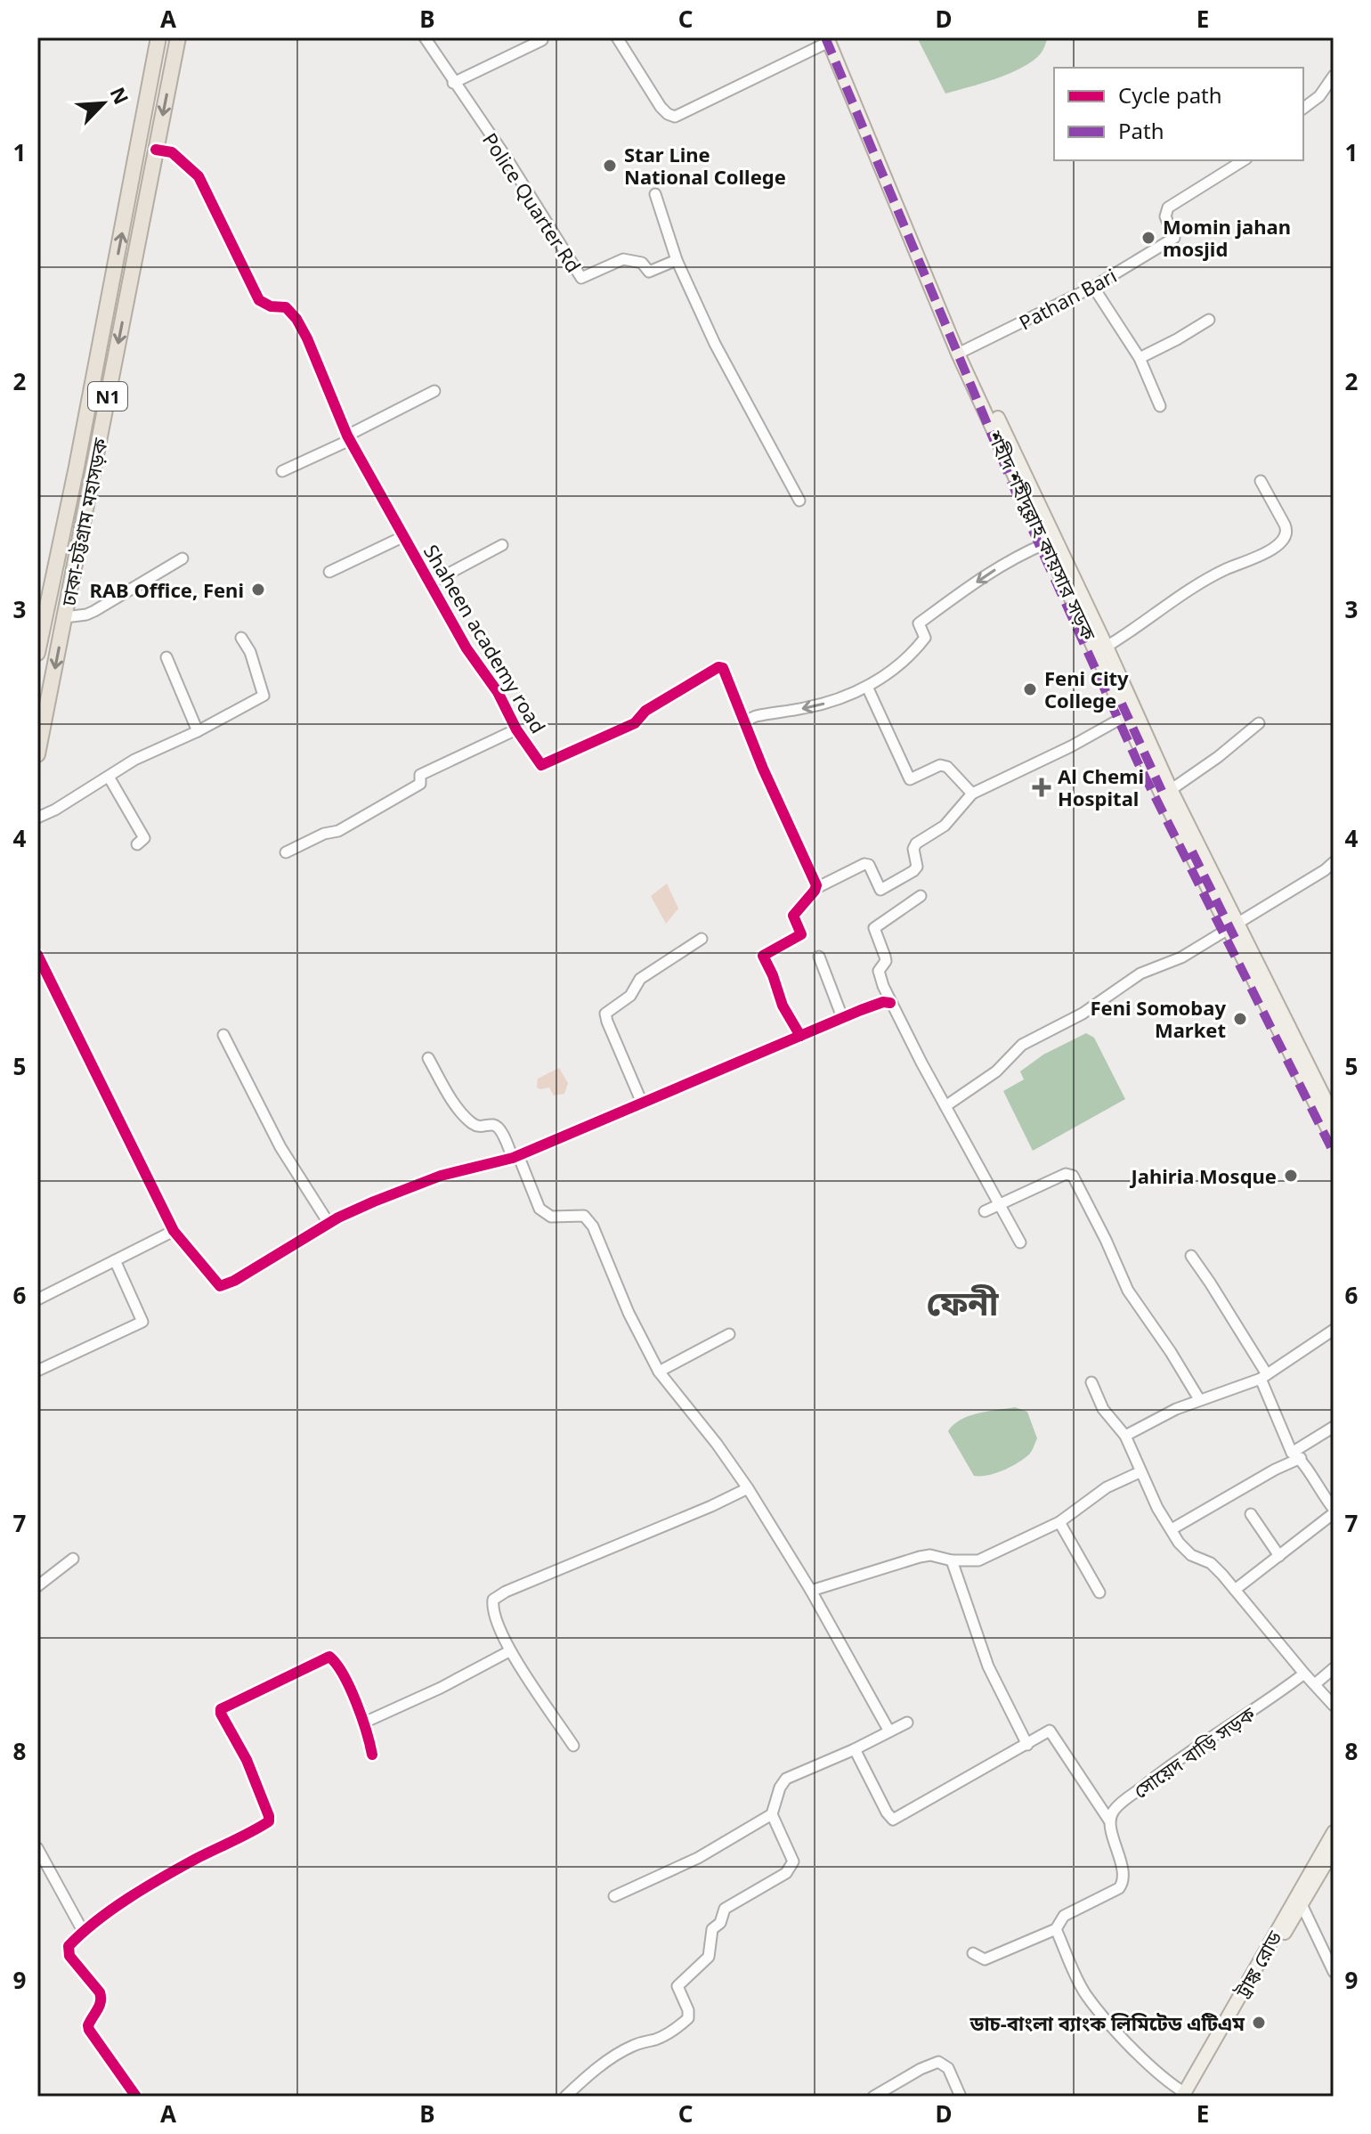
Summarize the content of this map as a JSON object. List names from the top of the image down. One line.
{"streets":{"highway":["N1","ঢাকা-চট্টগ্রাম মহাসড়ক"],"main road":["শহীদ শহীদুল্লাহ কায়সার সড়ক","ট্রাঙ্ক রোড"],"street":["Police Quarter Rd","Pathan Bari","Shaheen academy road","সোয়েদ বাড়ি সড়ক"]},"crossings":[["Pathan Bari","শহীদ শহীদুল্লাহ কায়সার সড়ক"],["ঢাকা-চট্টগ্রাম মহাসড়ক","Shaheen academy road"]],"districts":["ফেনী"],"places":{"other":["Star Line National College","Momin jahan mosjid","RAB Office, Feni","Feni City College","Feni Somobay Market","Jahiria Mosque","ডাচ-বাংলা ব্যাংক লিমিটেড এটিএম"],"health":["Al Chemi Hospital"]},"legend":["Cycle path","Path"],"north":"top right","grid":{"columns":["A","B","C","D","E"],"rows":["1","2","3","4","5","6","7","8","9"]}}
